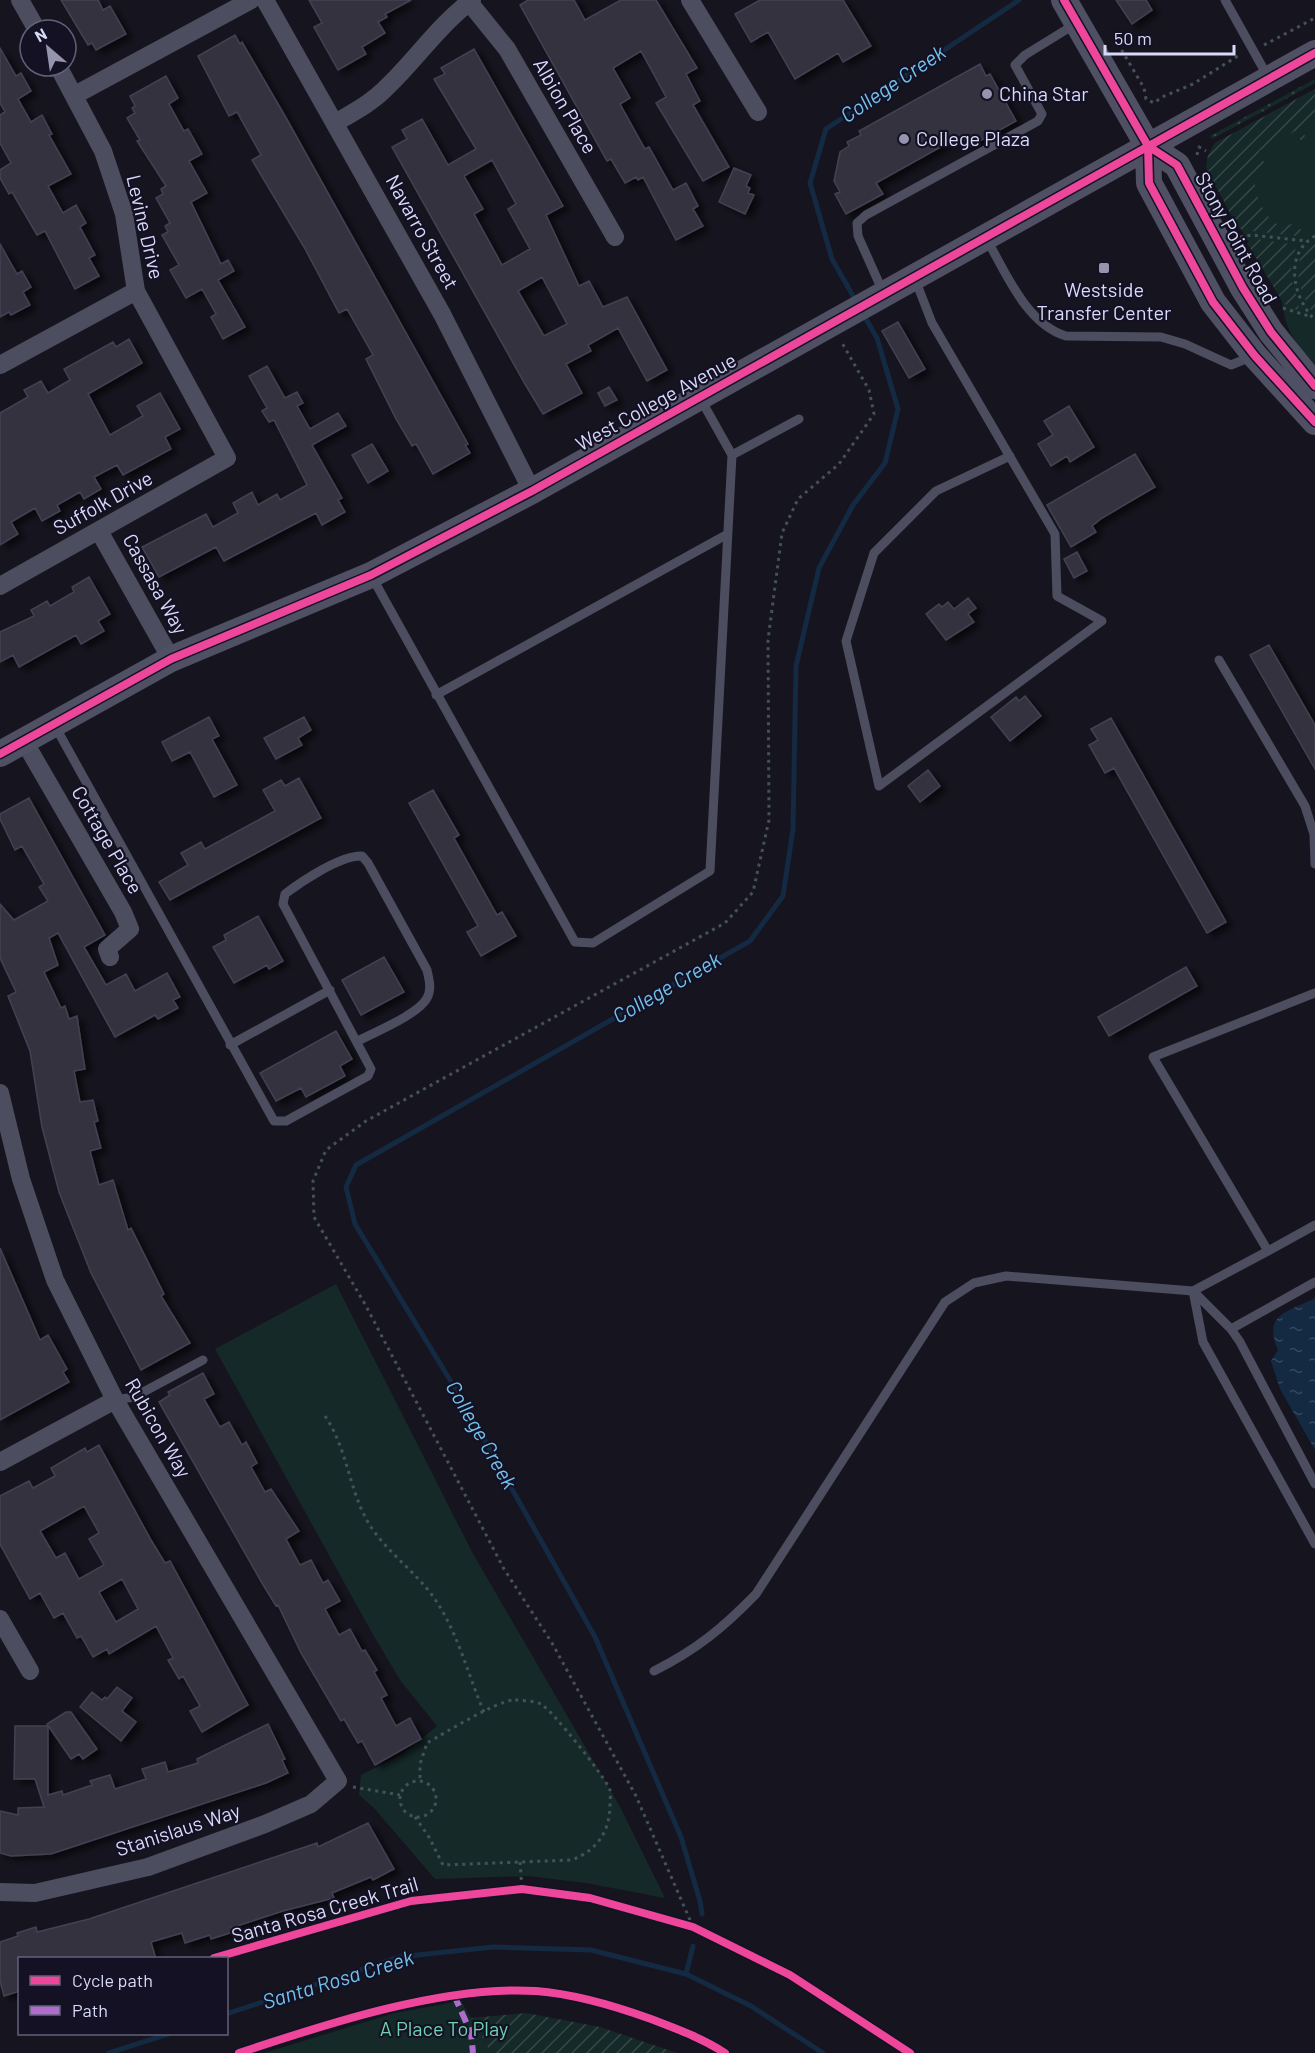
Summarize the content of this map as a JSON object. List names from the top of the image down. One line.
{"streets":{"main road":["Stony Point Road","West College Avenue"],"street":["Albion Place","Levine Drive","Navarro Street","Suffolk Drive","Cassasa Way","Cottage Place","Rubicon Way","Stanislaus Way"],"cycle path":["Santa Rosa Creek Trail"]},"crossings":[["Levine Drive","Suffolk Drive"],["Navarro Street","West College Avenue"],["Stony Point Road","West College Avenue"],["West College Avenue","Cassasa Way"],["West College Avenue","Cottage Place"],["Suffolk Drive","Cassasa Way"],["Rubicon Way","Stanislaus Way"]],"water":["College Creek","Santa Rosa Creek"],"parks":["A Place To Play"],"places":{"other":["China Star","College Plaza"],"transit":["Westside Transfer Center"]},"legend":["Cycle path","Path"],"scale_bar":"50 m","north":"top left"}
